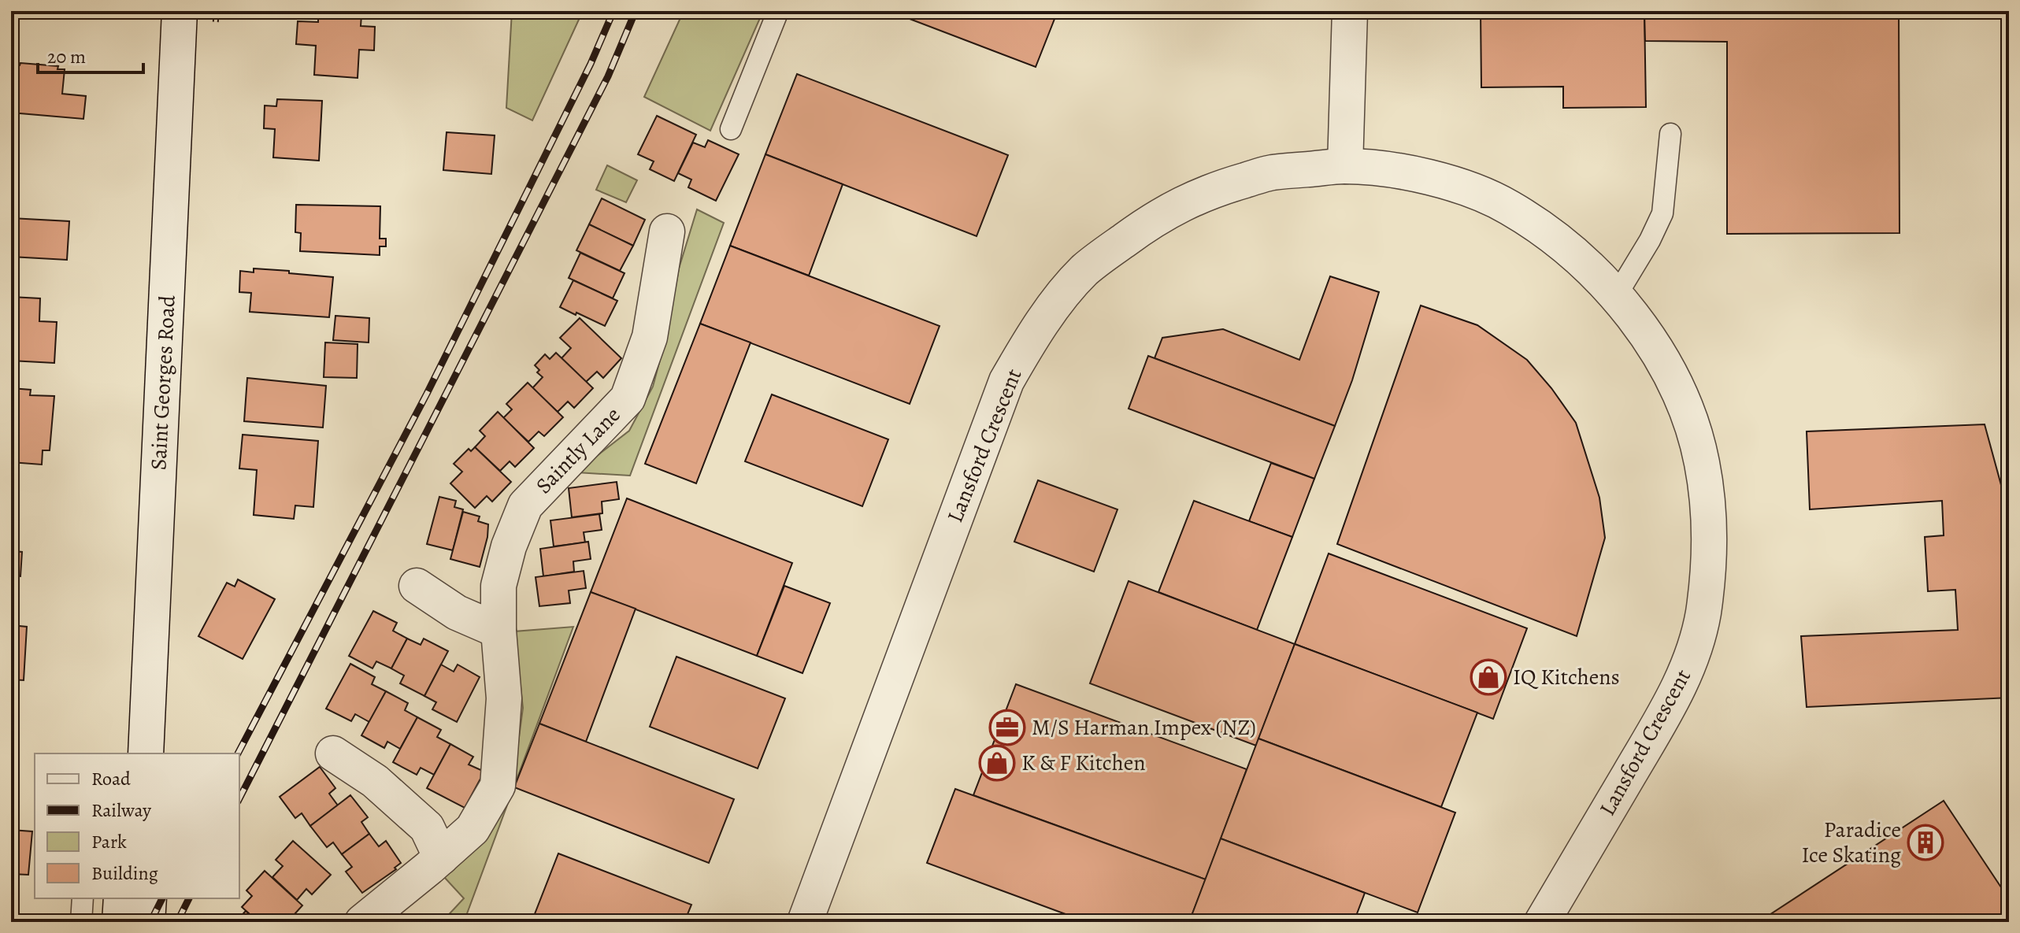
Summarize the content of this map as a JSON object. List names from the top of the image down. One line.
{"streets":{"street":["Saint Georges Road","Lansford Crescent","Saintly Lane"]},"places":{"shop":["IQ Kitchens","K & F Kitchen"],"office":["M/S Harman Impex (NZ)"],"building":["Paradice Ice Skating"]},"legend":["Road","Railway","Park","Building"],"scale_bar":"20 m"}
